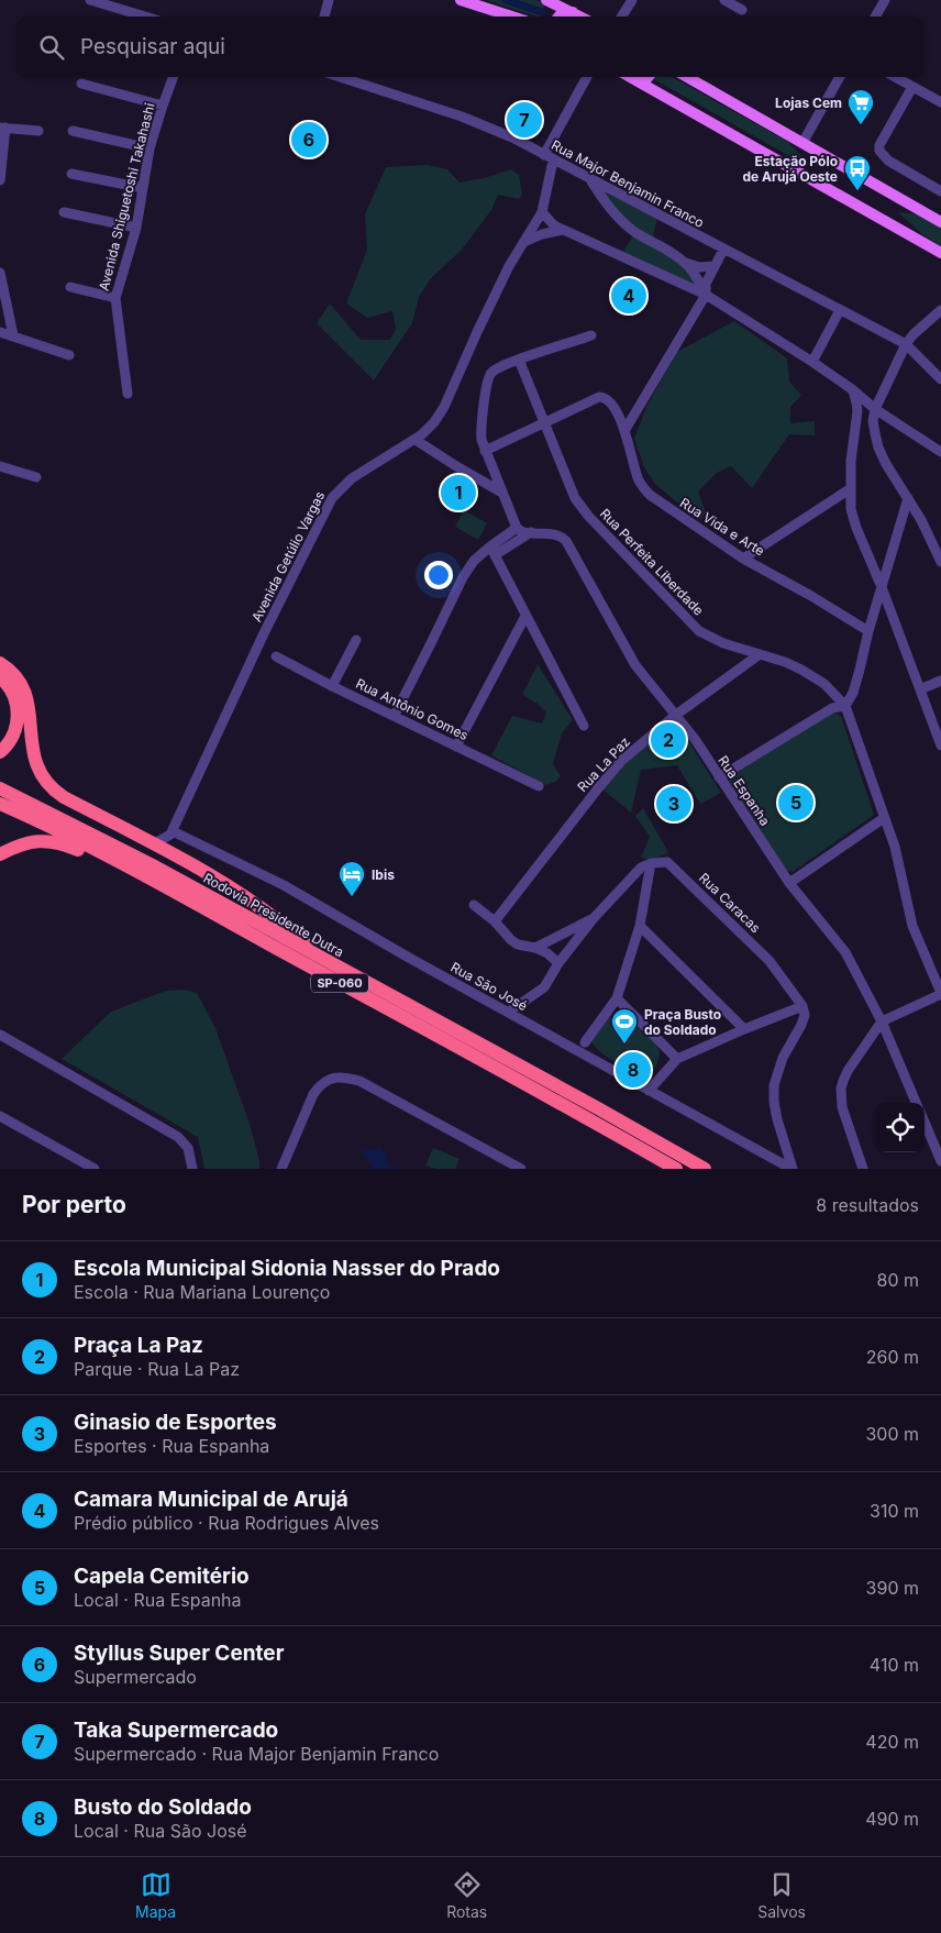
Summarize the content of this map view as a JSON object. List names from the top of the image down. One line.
{"streets":{"highway":["Rodovia Presidente Dutra","SP-060"],"street":["Rua Major Benjamin Franco","Avenida Shiguetoshi Takahashi","Rua Vida e Arte","Avenida Getúlio Vargas","Rua Perfeita Liberdade","Rua Antônio Gomes","Rua La Paz","Rua Espanha","Rua Caracas","Rua São José"]},"crossings":[["Rua Major Benjamin Franco","Avenida Getúlio Vargas"],["Rua Vida e Arte","Rua Perfeita Liberdade"],["Avenida Getúlio Vargas","Rua São José"],["Rua Perfeita Liberdade","Rua La Paz"],["Rua La Paz","Rua Espanha"]],"places":{"supermarket":["Lojas Cem"],"bus stop":["Estação Pólo de Arujá Oeste"],"hotel":["Ibis"],"sports":["Praça Busto do Soldado"]},"page":{"search":"Pesquisar aqui","pins":["7","6","4","1","2","5","3","8"],"heading":["Por perto","8 resultados"],"list":[{"mark":"1","name":"Escola Municipal Sidonia Nasser do Prado","note":"Escola · Rua Mariana Lourenço","value":"80 m"},{"mark":"2","name":"Praça La Paz","note":"Parque · Rua La Paz","value":"260 m"},{"mark":"3","name":"Ginasio de Esportes","note":"Esportes · Rua Espanha","value":"300 m"},{"mark":"4","name":"Camara Municipal de Arujá","note":"Prédio público · Rua Rodrigues Alves","value":"310 m"},{"mark":"5","name":"Capela Cemitério","note":"Local · Rua Espanha","value":"390 m"},{"mark":"6","name":"Styllus Super Center","note":"Supermercado","value":"410 m"},{"mark":"7","name":"Taka Supermercado","note":"Supermercado · Rua Major Benjamin Franco","value":"420 m"},{"mark":"8","name":"Busto do Soldado","note":"Local · Rua São José","value":"490 m"}],"nav":["Mapa","Rotas","Salvos"]}}
